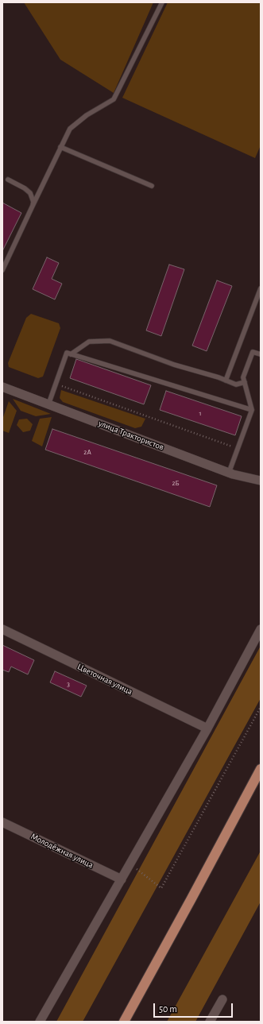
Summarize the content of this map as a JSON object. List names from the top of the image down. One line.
{"streets":{"street":["улица Трактористов","Цветочная улица","Молодёжная улица"]},"house_numbers":["1","2А","2Б","3"],"scale_bar":"50 m"}
